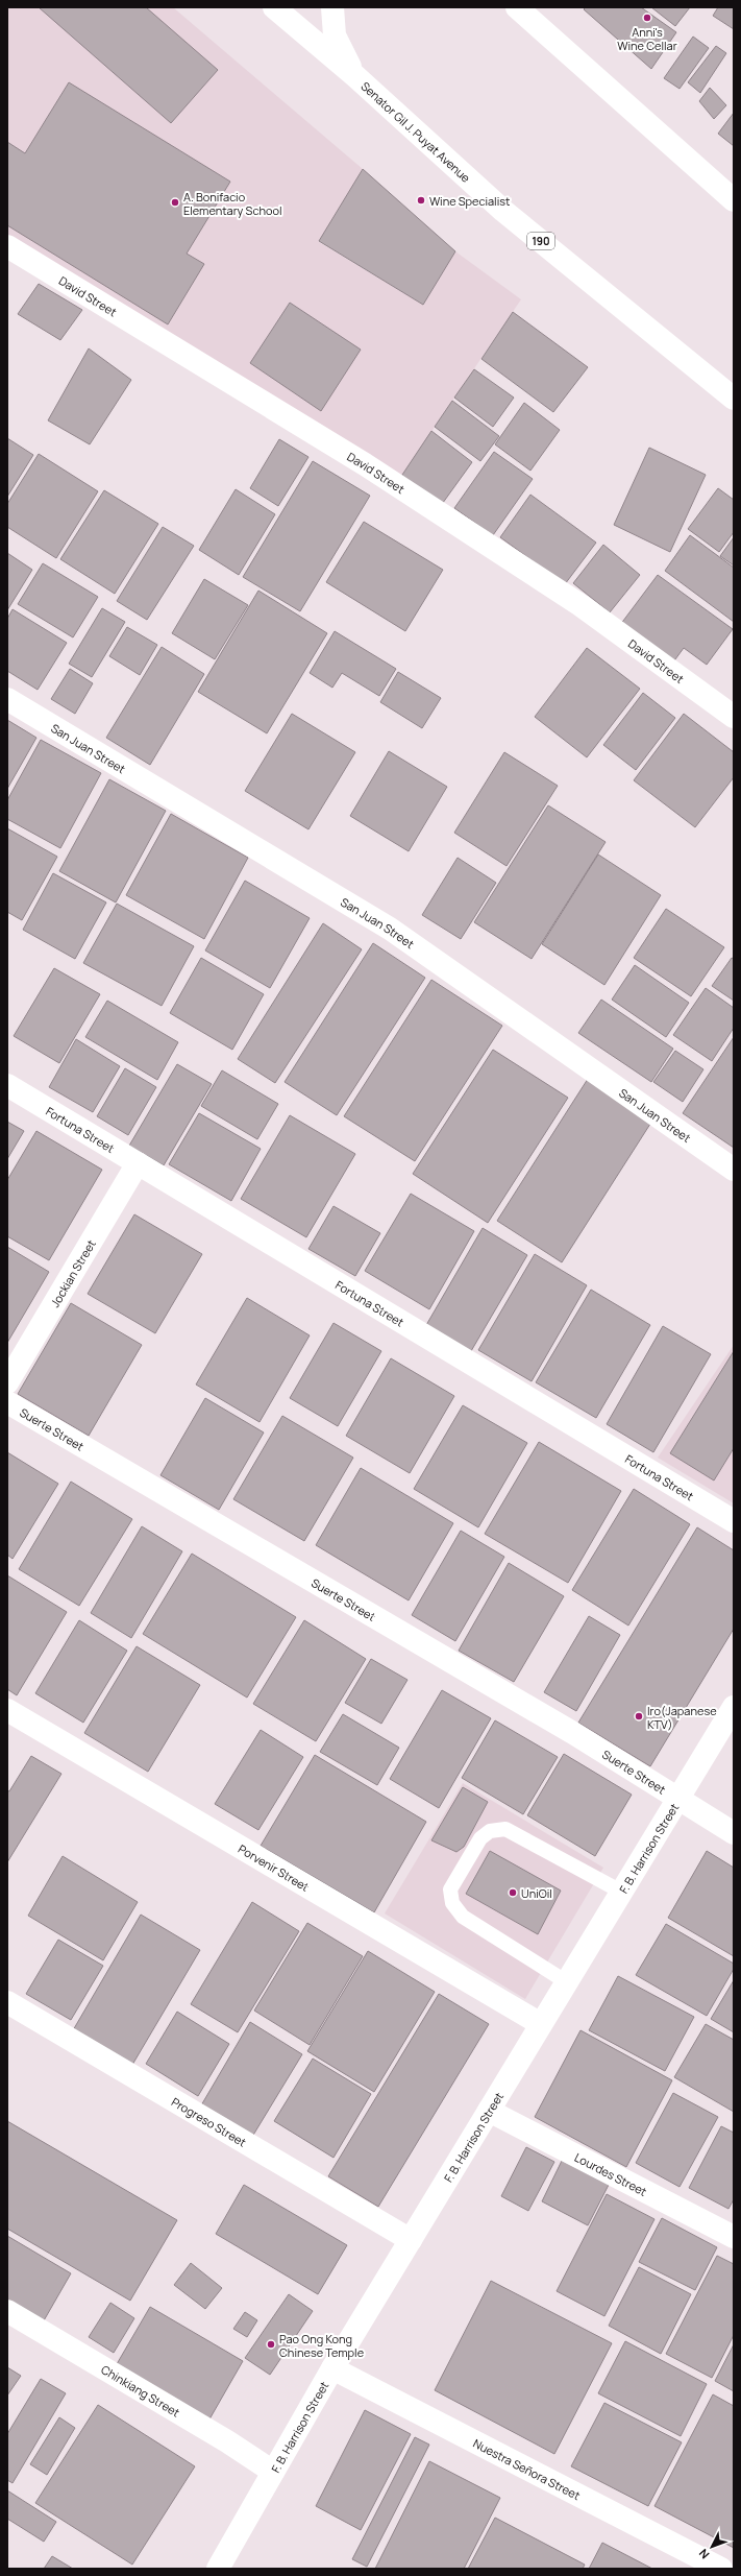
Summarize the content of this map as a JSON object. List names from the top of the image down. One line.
{"streets":{"street":["Senator Gil J. Puyat Avenue","190","David Street","San Juan Street","Fortuna Street","Jockian Street","Suerte Street","F. B. Harrison Street","Porvenir Street","Progreso Street","Lourdes Street","Chinkiang Street","Nuestra Señora Street"]},"crossings":[["Fortuna Street","Jockian Street"],["Suerte Street","F. B. Harrison Street"],["F. B. Harrison Street","Porvenir Street"],["F. B. Harrison Street","Progreso Street"],["F. B. Harrison Street","Lourdes Street"],["F. B. Harrison Street","Chinkiang Street"],["F. B. Harrison Street","Nuestra Señora Street"]],"places":["Anni's Wine Cellar","Wine Specialist","A. Bonifacio Elementary School","Iro(Japanese KTV)","UniOil","Pao Ong Kong Chinese Temple"],"north":"bottom left"}
